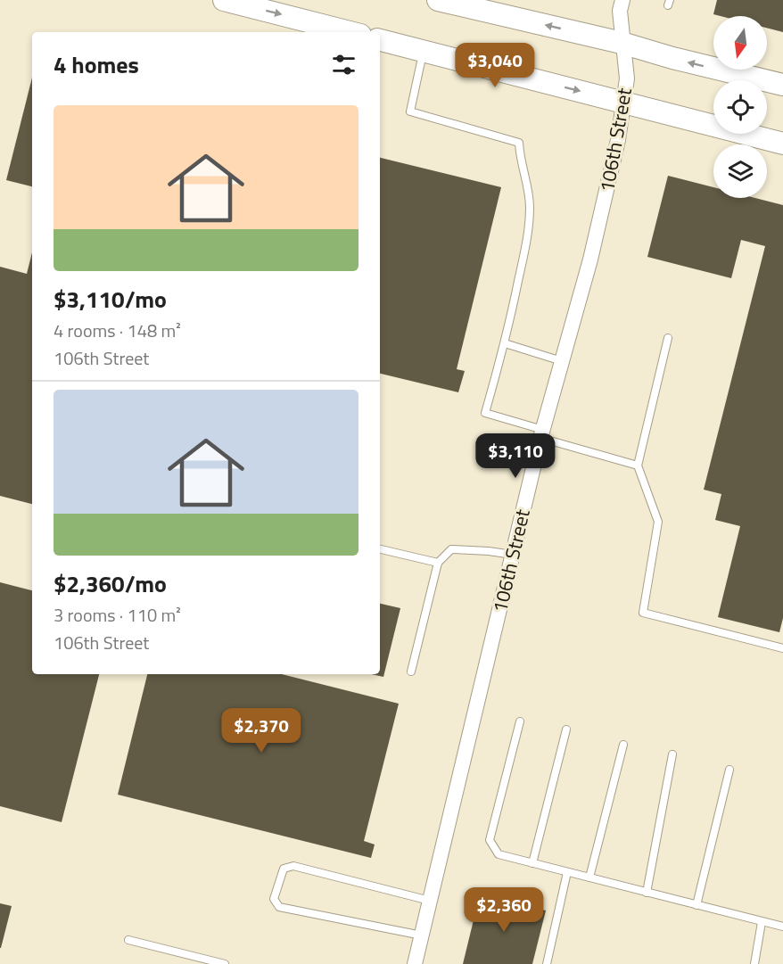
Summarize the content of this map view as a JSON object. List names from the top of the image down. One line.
{"streets":{"street":["106th Street"]},"north":"bottom","page":{"heading":"4 homes","price":["$3,040","$3,110","$2,370","$2,360"],"list":[{"name":"$3,110/mo","note":"4 rooms · 148 m² · 106th Street"},{"name":"$2,360/mo","note":"3 rooms · 110 m² · 106th Street"}]}}
